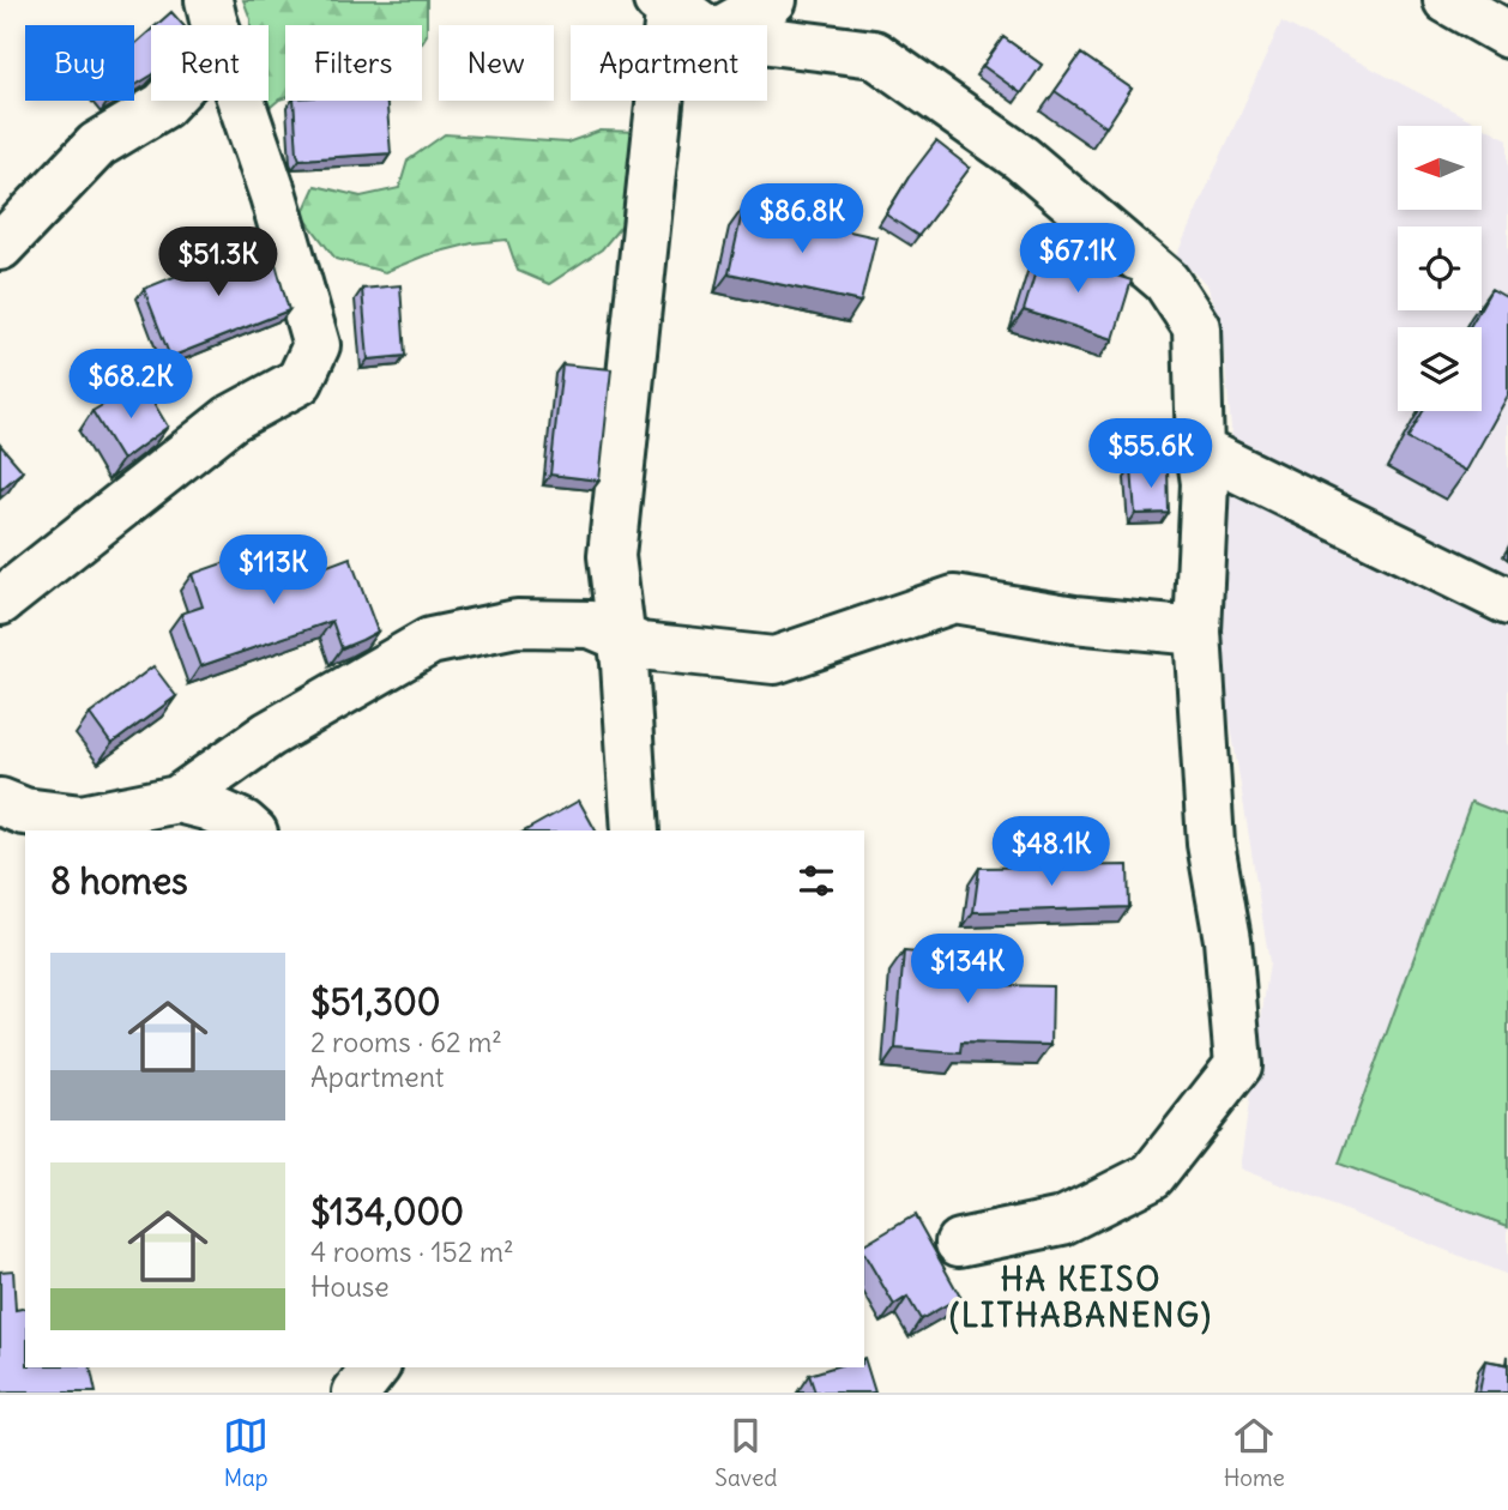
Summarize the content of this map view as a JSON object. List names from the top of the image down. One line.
{"districts":["HA KEISO (LITHABANENG)"],"north":"left","page":{"chip":["Buy","Rent","Filters","New","Apartment"],"price":["$86.8K","$67.1K","$51.3K","$68.2K","$55.6K","$113K","$48.1K","$134K"],"heading":"8 homes","list":[{"name":"$51,300","note":"2 rooms · 62 m² · Apartment"},{"name":"$134,000","note":"4 rooms · 152 m² · House"}],"tabs":["Map","Saved","Home"]}}
